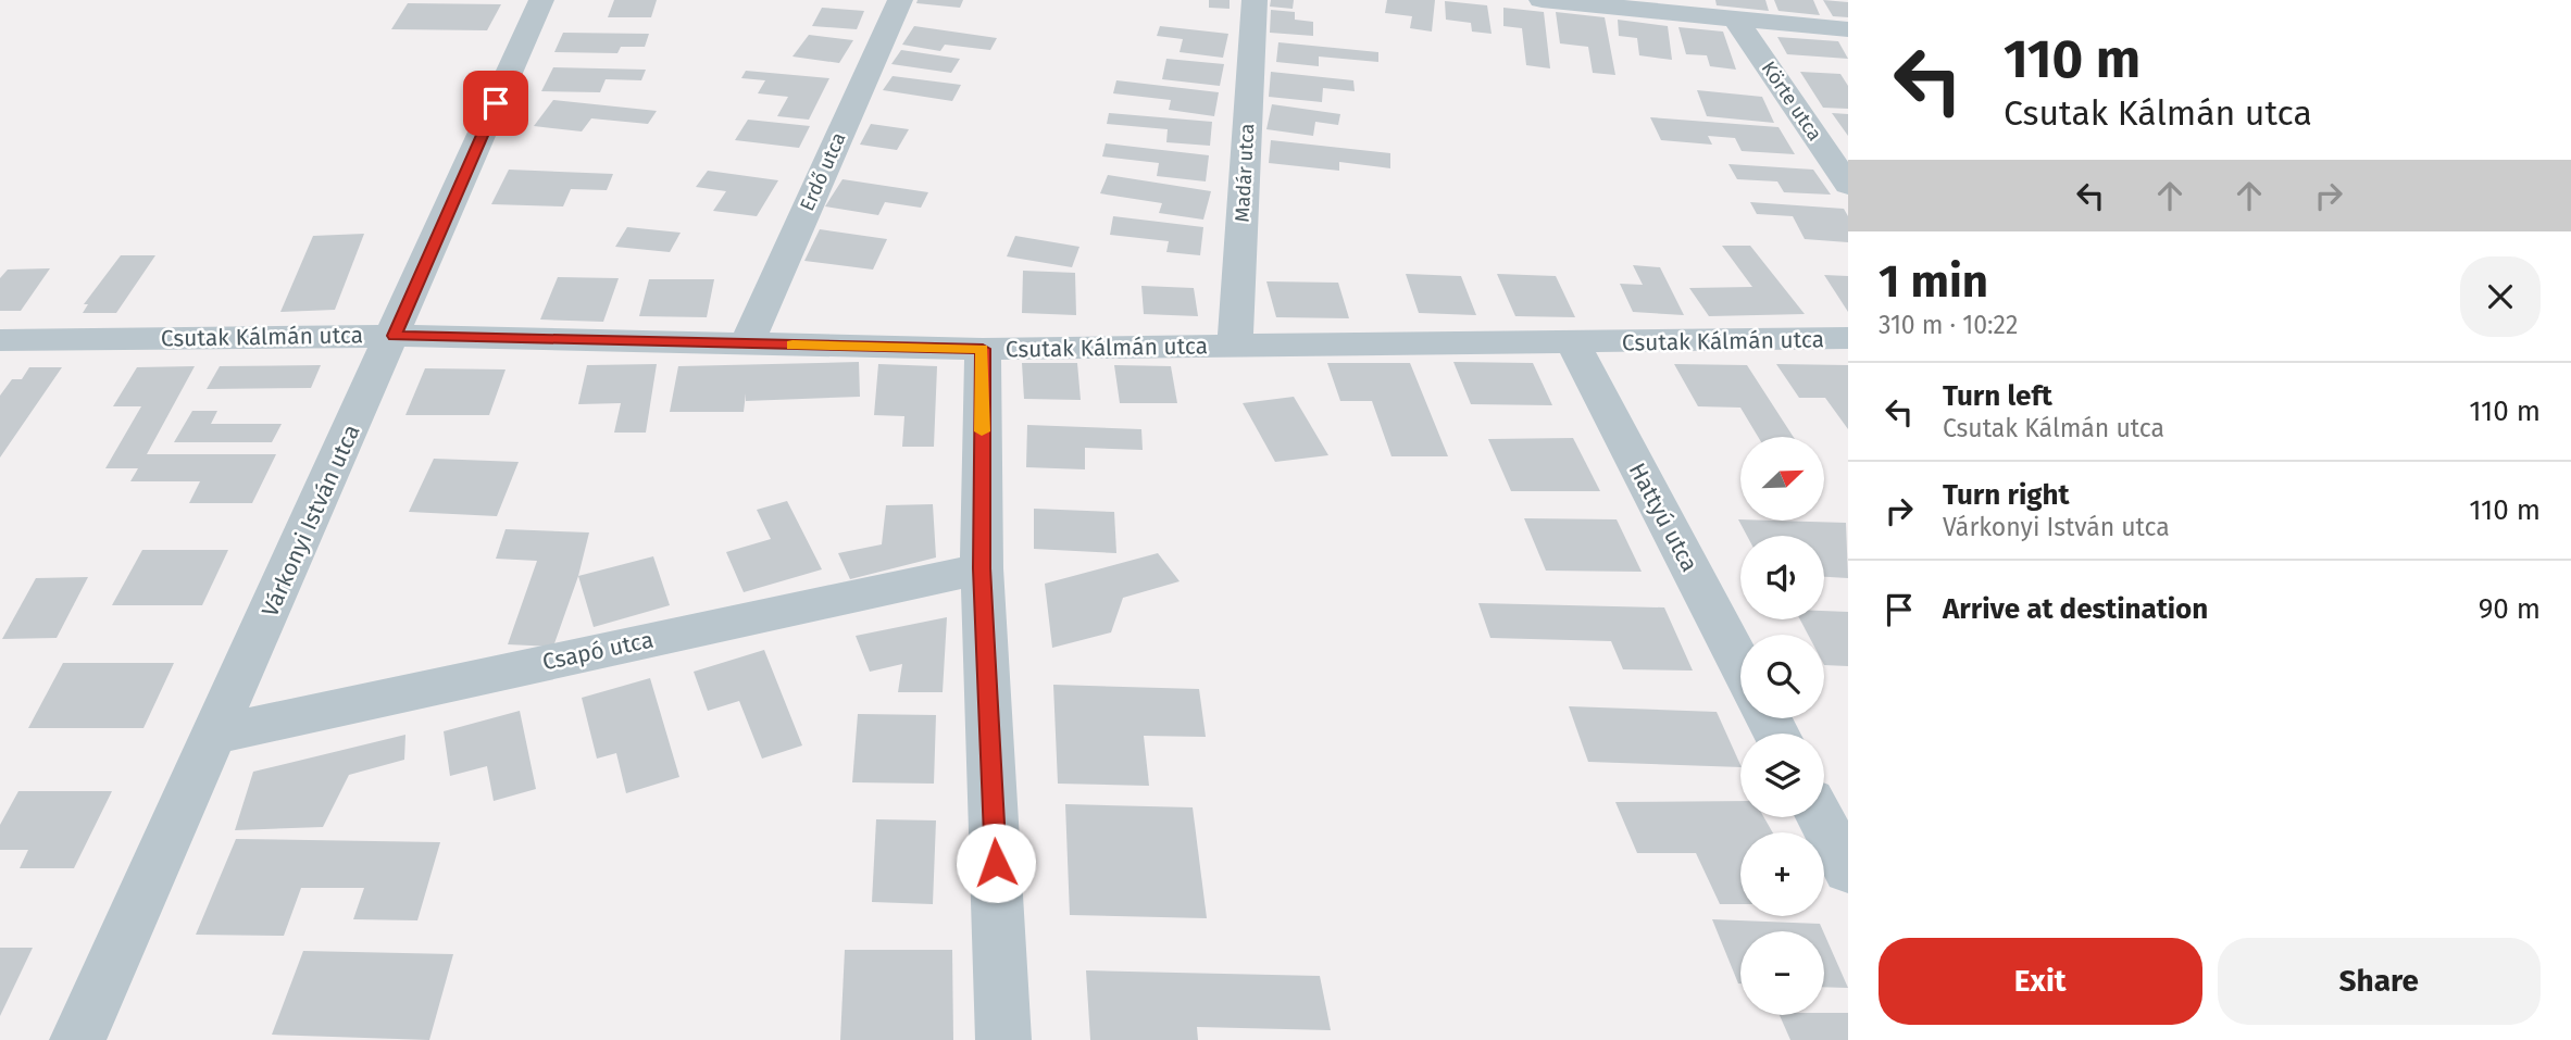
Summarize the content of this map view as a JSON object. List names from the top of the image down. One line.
{"streets":{"street":["Körte utca","Erdő utca","Madár utca","Csutak Kálmán utca","Hattyú utca","Várkonyi István utca","Csapó utca"]},"crossings":[["Erdő utca","Csutak Kálmán utca"],["Madár utca","Csutak Kálmán utca"],["Csutak Kálmán utca","Hattyú utca"],["Csutak Kálmán utca","Várkonyi István utca"],["Várkonyi István utca","Csapó utca"]],"north":"top right","page":{"turn":["110 m","Csutak Kálmán utca"],"heading":["1 min","310 m · 10:22"],"list":[{"name":"Turn left","note":"Csutak Kálmán utca","value":"110 m"},{"name":"Turn right","note":"Várkonyi István utca","value":"110 m"},{"name":"Arrive at destination","value":"90 m"}],"map_buttons":["+","−"],"buttons":["Exit","Share"]}}
